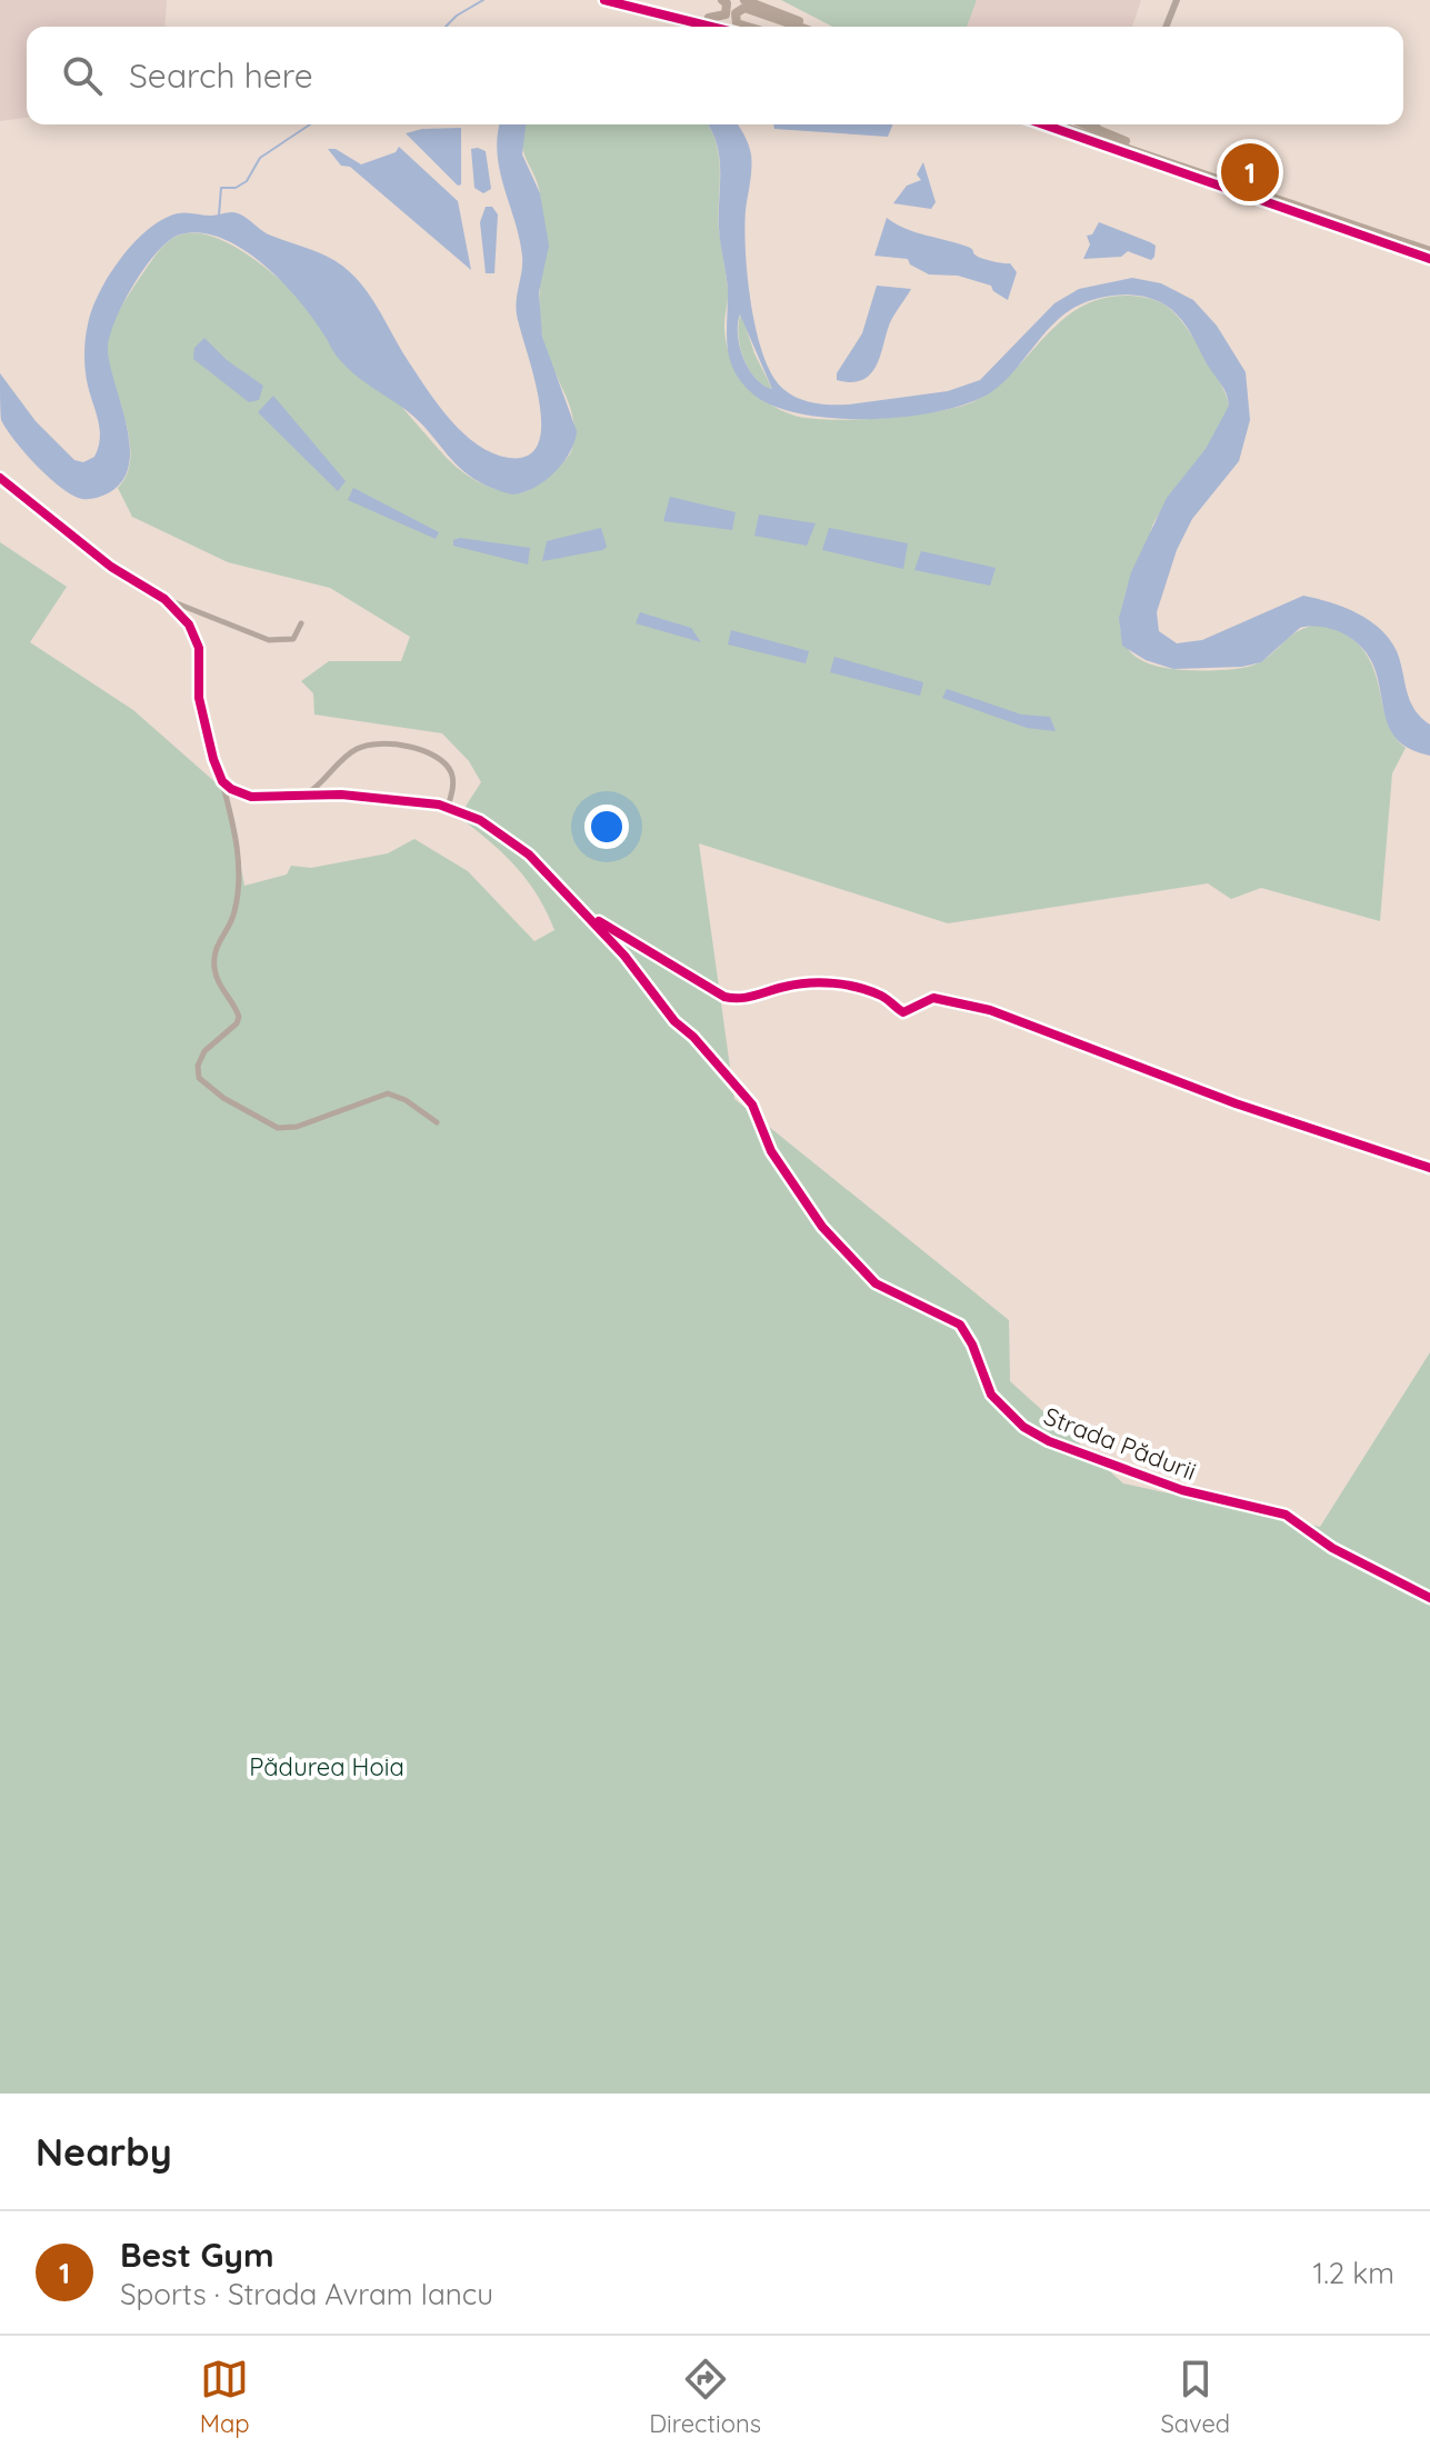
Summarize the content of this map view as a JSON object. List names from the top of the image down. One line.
{"streets":{"street":["Strada Pădurii"]},"parks":["Pădurea Hoia"],"page":{"search":"Search here","pins":"1","heading":"Nearby","list":[{"mark":"1","name":"Best Gym","note":"Sports · Strada Avram Iancu","value":"1.2 km"}],"nav":["Map","Directions","Saved"]}}
